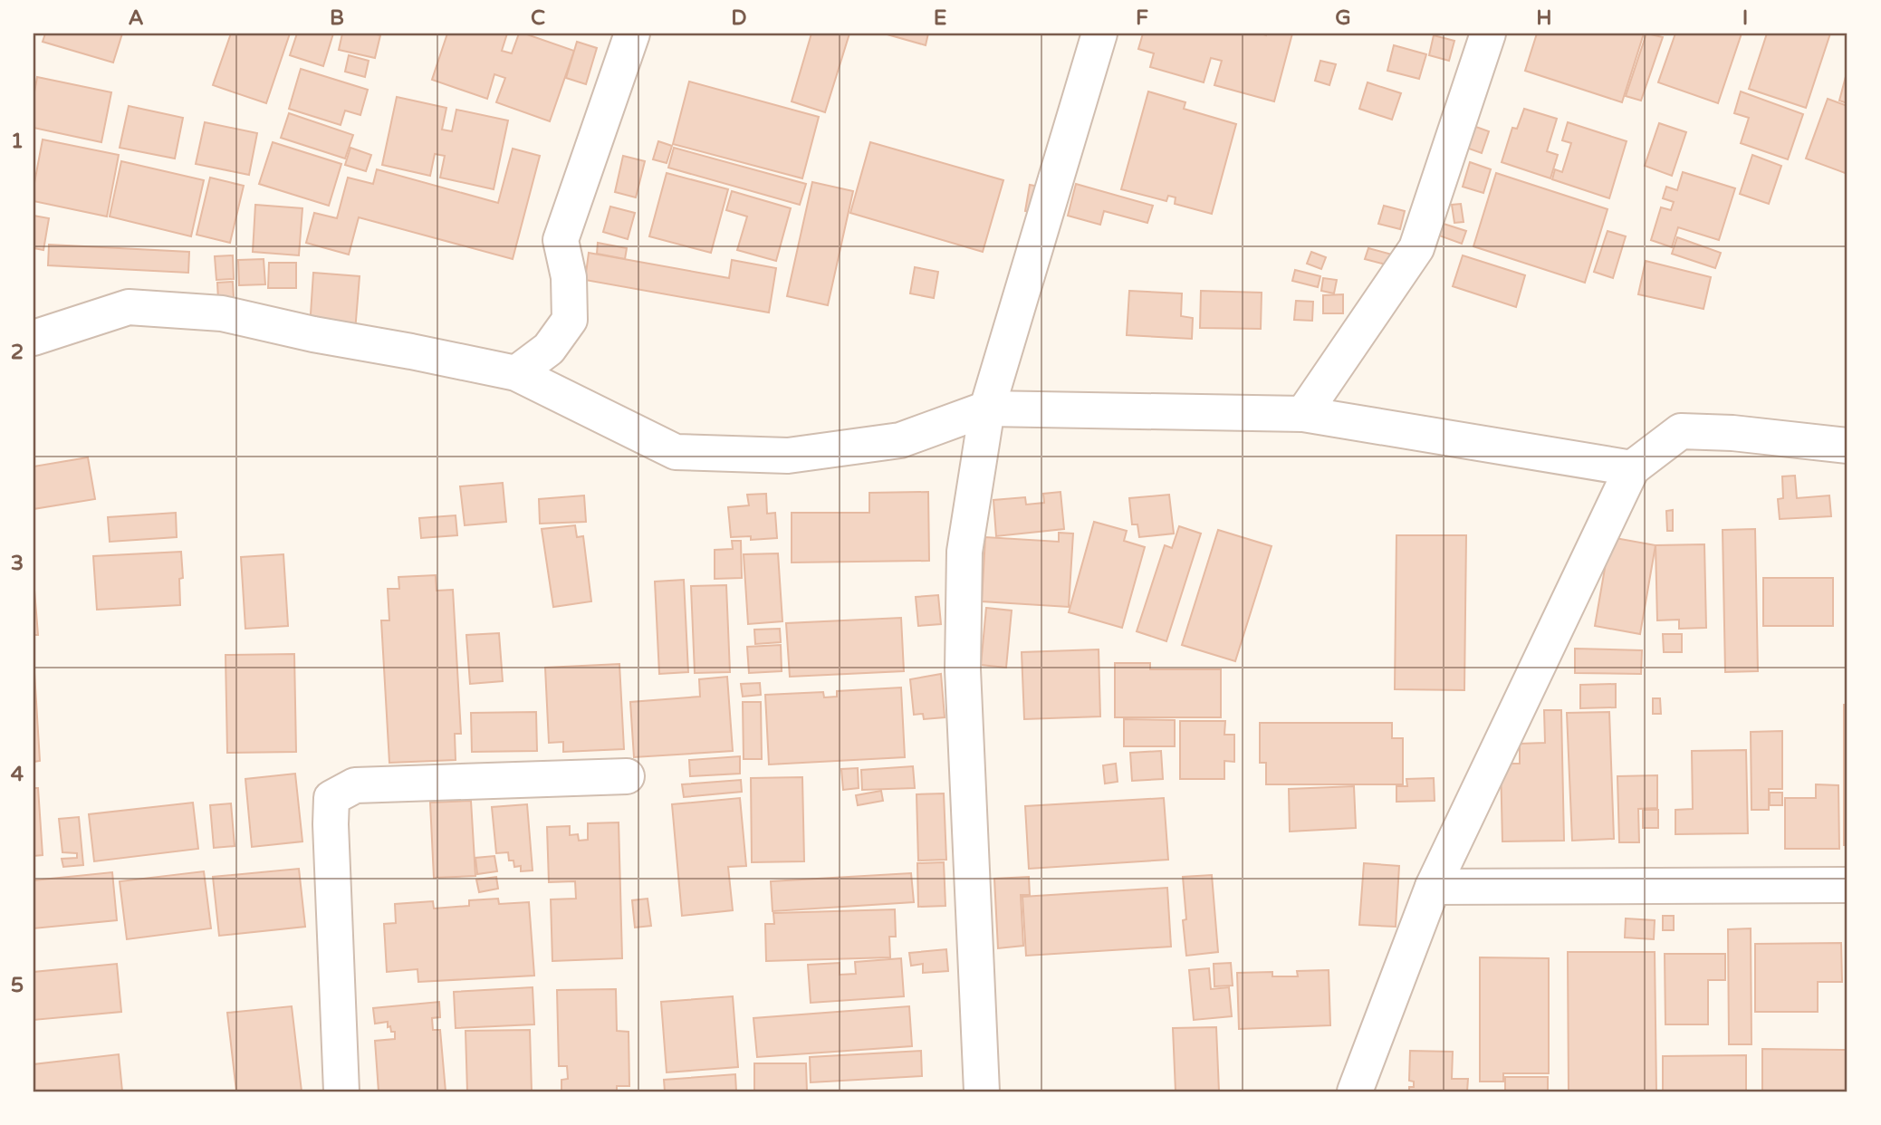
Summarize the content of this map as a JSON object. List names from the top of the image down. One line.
{"grid":{"columns":["A","B","C","D","E","F","G","H","I"],"rows":["1","2","3","4","5"]}}
